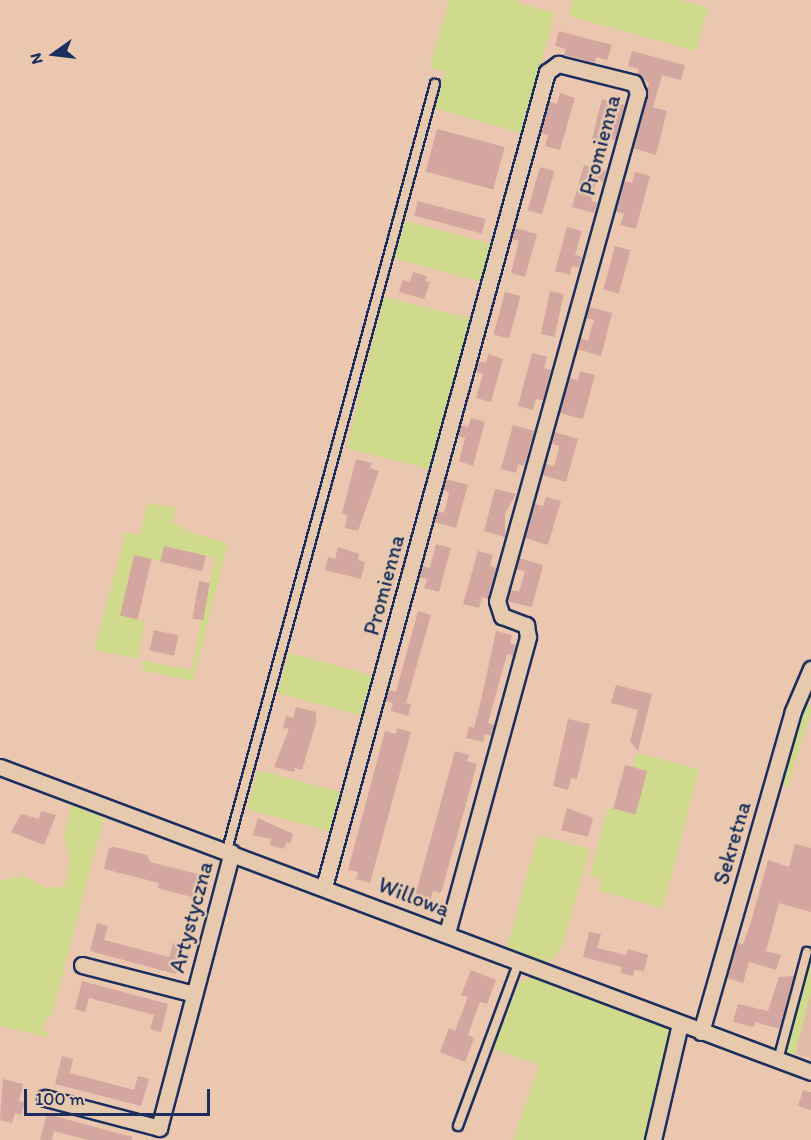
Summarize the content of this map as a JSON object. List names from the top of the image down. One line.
{"streets":{"street":["Promienna","Sekretna","Willowa","Artystyczna"]},"crossings":[["Promienna","Willowa"],["Sekretna","Willowa"],["Willowa","Artystyczna"]],"scale_bar":"100 m","north":"left"}
